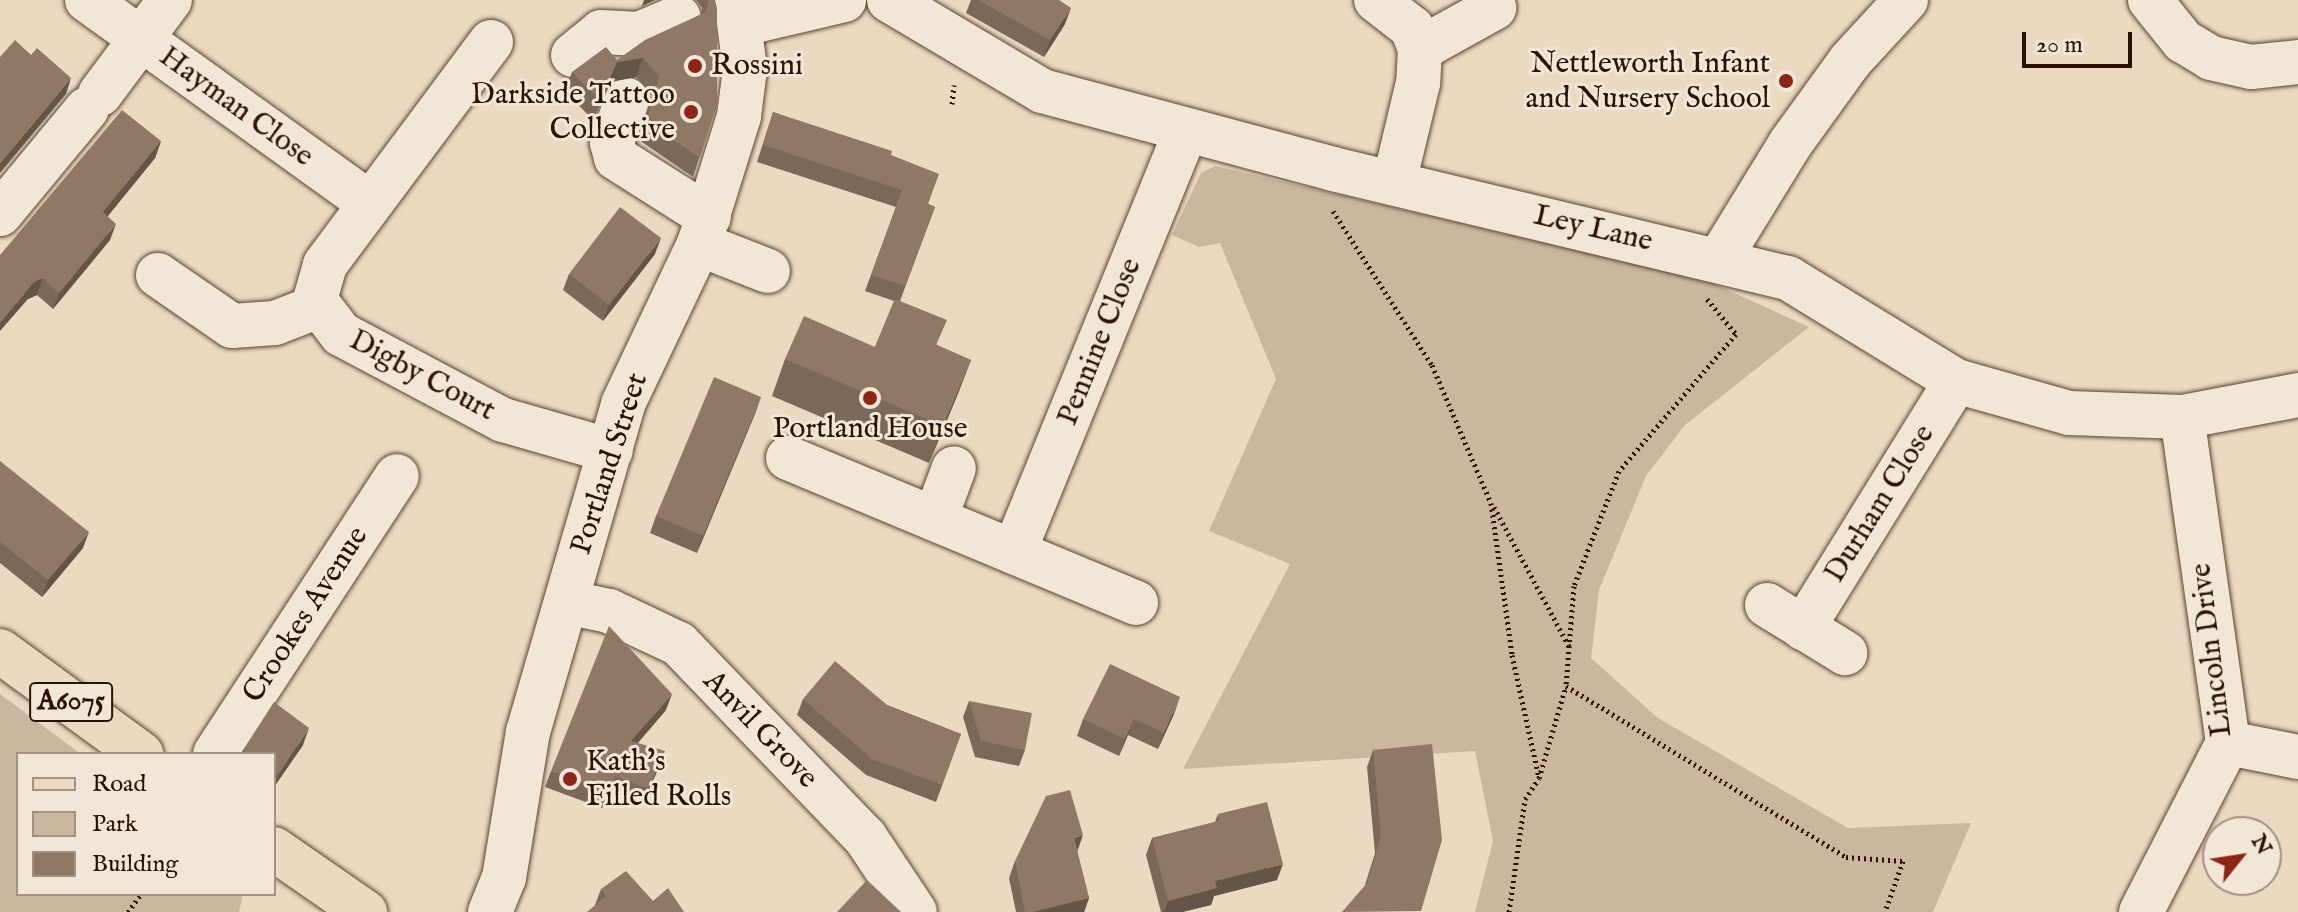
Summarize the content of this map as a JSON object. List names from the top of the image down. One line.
{"streets":{"main road":["A6075"],"street":["Hayman Close","Ley Lane","Pennine Close","Digby Court","Portland Street","Durham Close","Crookes Avenue","Lincoln Drive","Anvil Grove"]},"crossings":[["Hayman Close","Digby Court"],["Ley Lane","Pennine Close"],["Ley Lane","Durham Close"],["Ley Lane","Lincoln Drive"],["Digby Court","Portland Street"],["Portland Street","Anvil Grove"]],"places":["Rossini","Nettleworth Infant and Nursery School","Darkside Tattoo Collective","Portland House","Kath's Filled Rolls"],"legend":["Road","Park","Building"],"scale_bar":"20 m","north":"top right"}
